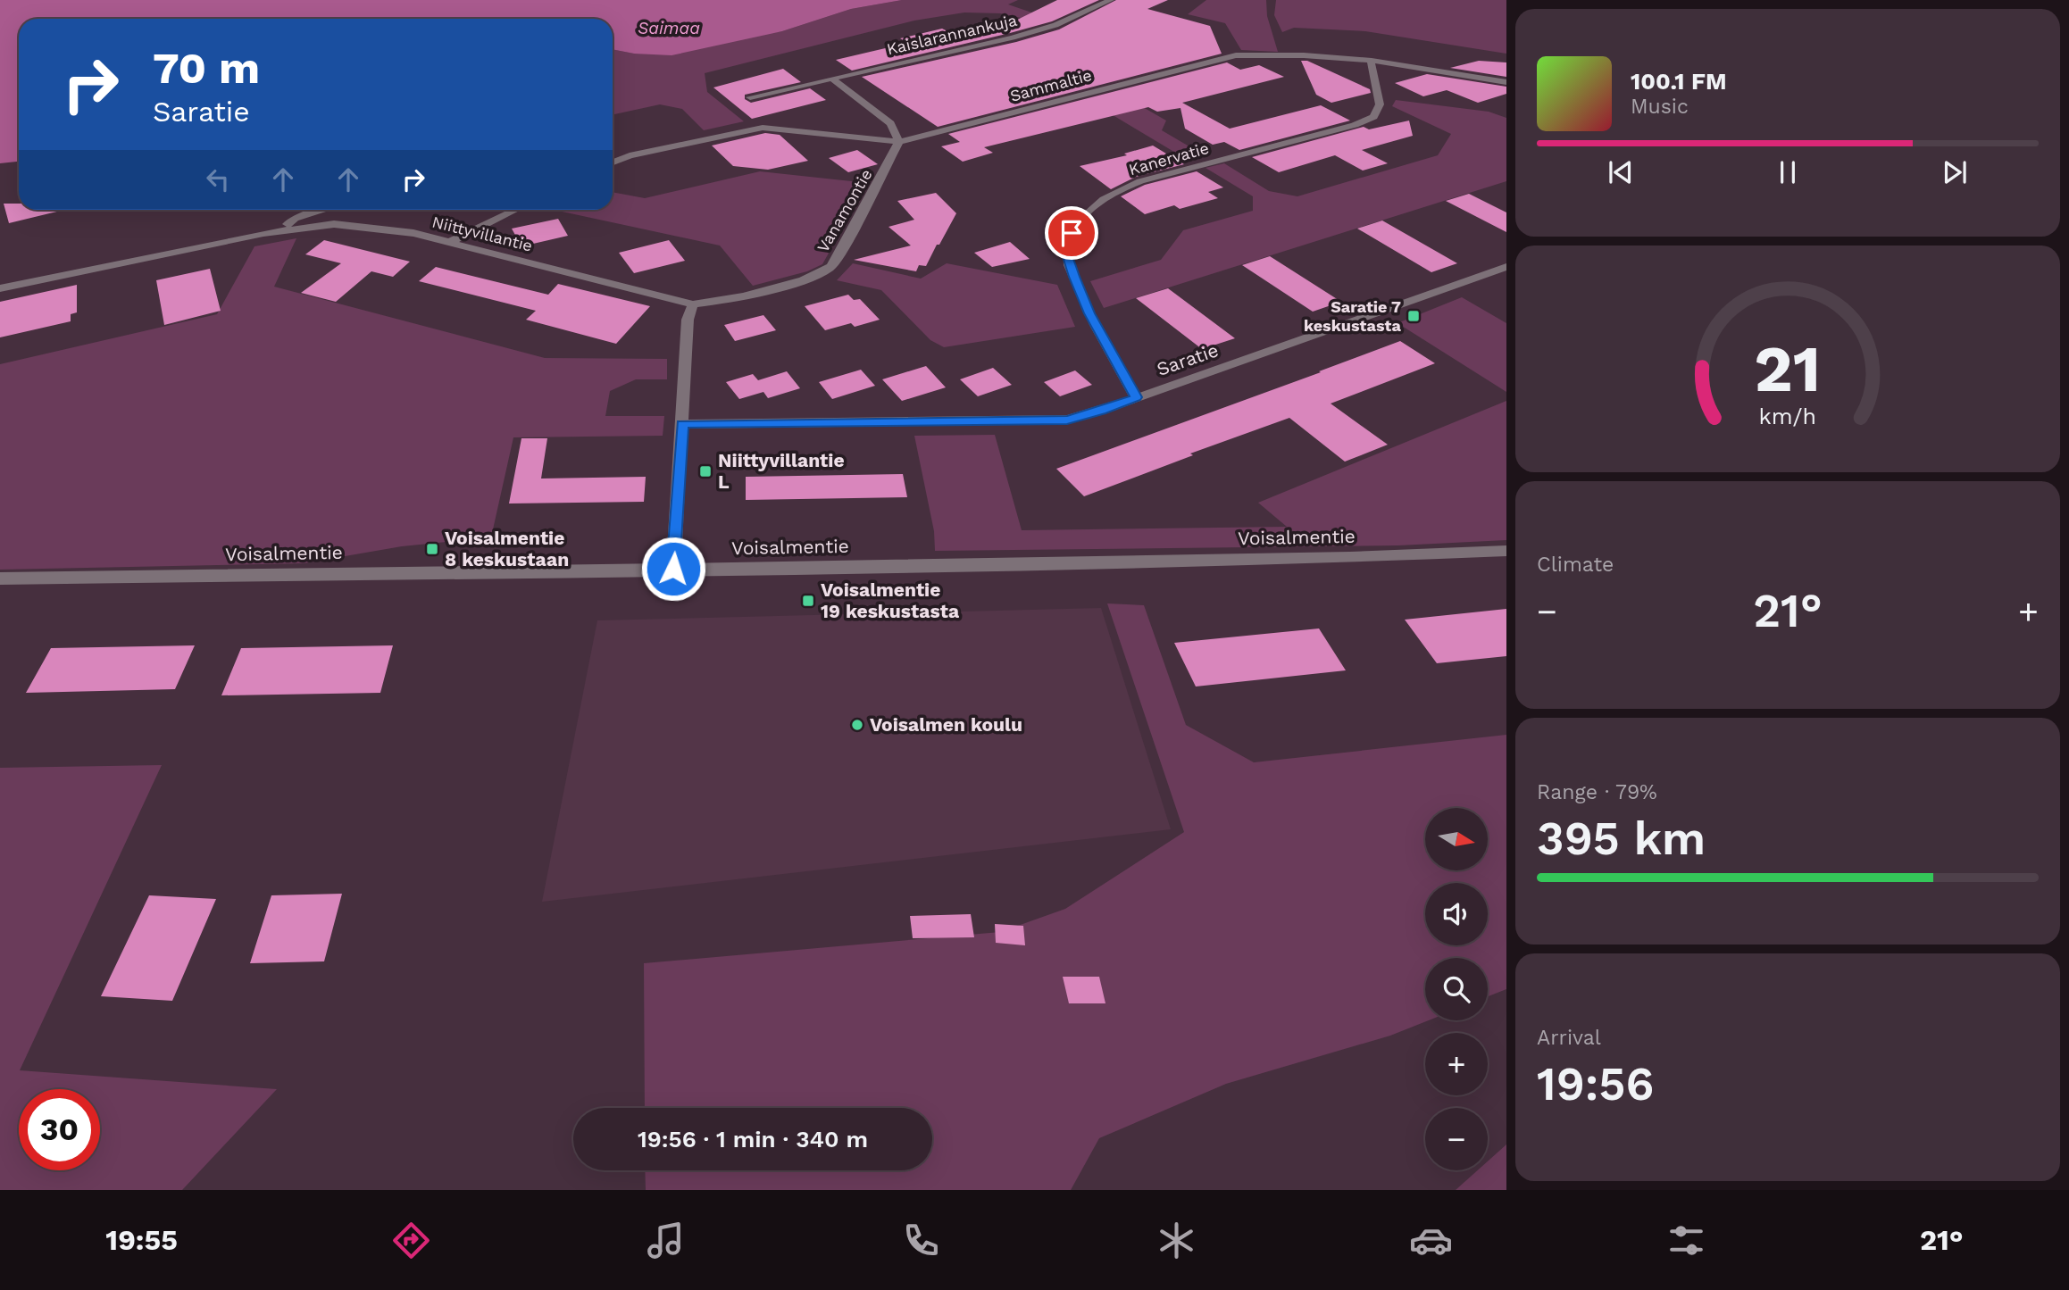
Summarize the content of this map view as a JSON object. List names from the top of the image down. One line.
{"streets":{"street":["Kaislarannankuja","Sammaltie","Kanervatie","Vanamontie","Niittyvillantie","Saratie","Voisalmentie"]},"crossings":[["Sammaltie","Kanervatie"],["Sammaltie","Vanamontie"],["Kanervatie","Saratie"],["Vanamontie","Niittyvillantie"]],"water":["Saimaa"],"places":{"transit":["Saratie 7 keskustasta","Niittyvillantie L","Voisalmentie 8 keskustaan","Voisalmentie 19 keskustasta"],"other":["Voisalmen koulu"]},"north":"right","page":{"turn":["70 m","Saratie"],"song":["100.1 FM","Music"],"tile":["Climate",["Range · 79%","395 km"],["Arrival","19:56"]],"heat":["−","21°","+"],"map_buttons":["+","−"],"limit":"30","trip":"19:56 · 1 min · 340 m","tabs":["19:55","21°"],"gauge":["21","km/h"]}}
